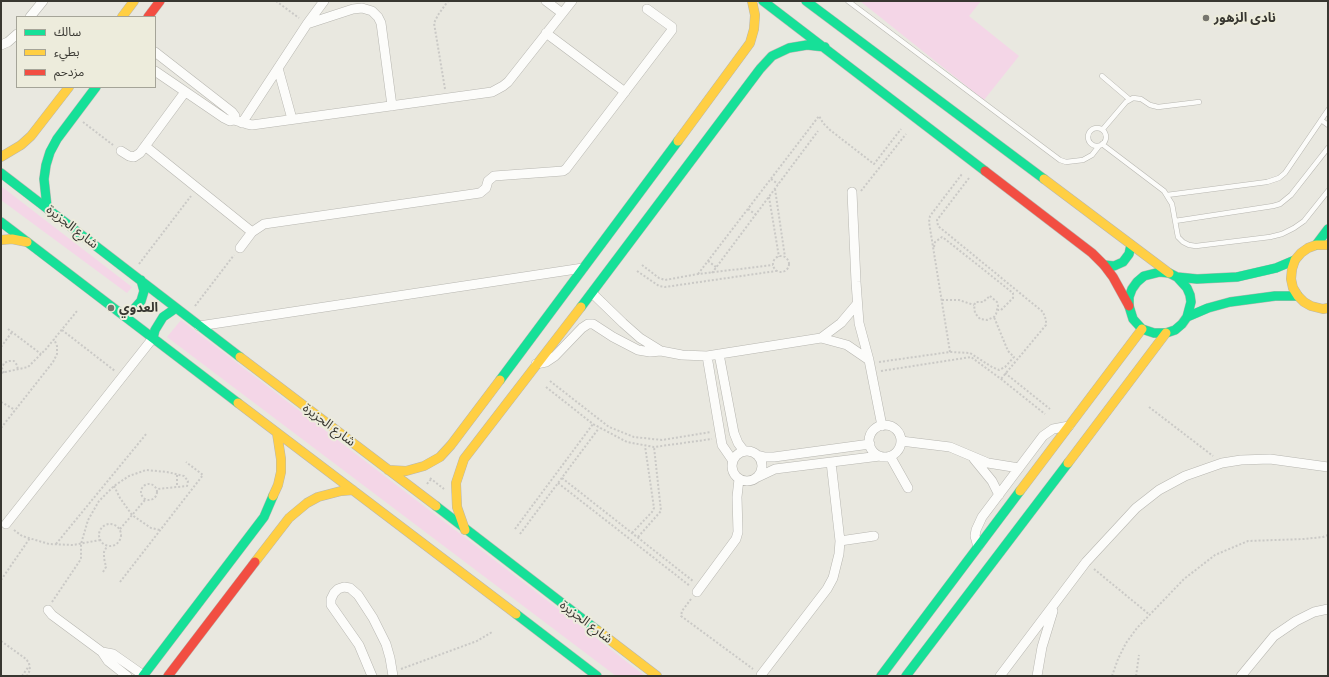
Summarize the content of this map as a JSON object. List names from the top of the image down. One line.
{"streets":{"street":["شارع الجزيرة"]},"places":["نادى الزهور","العدوي"],"legend":["سالك","بطيء","مزدحم"]}
